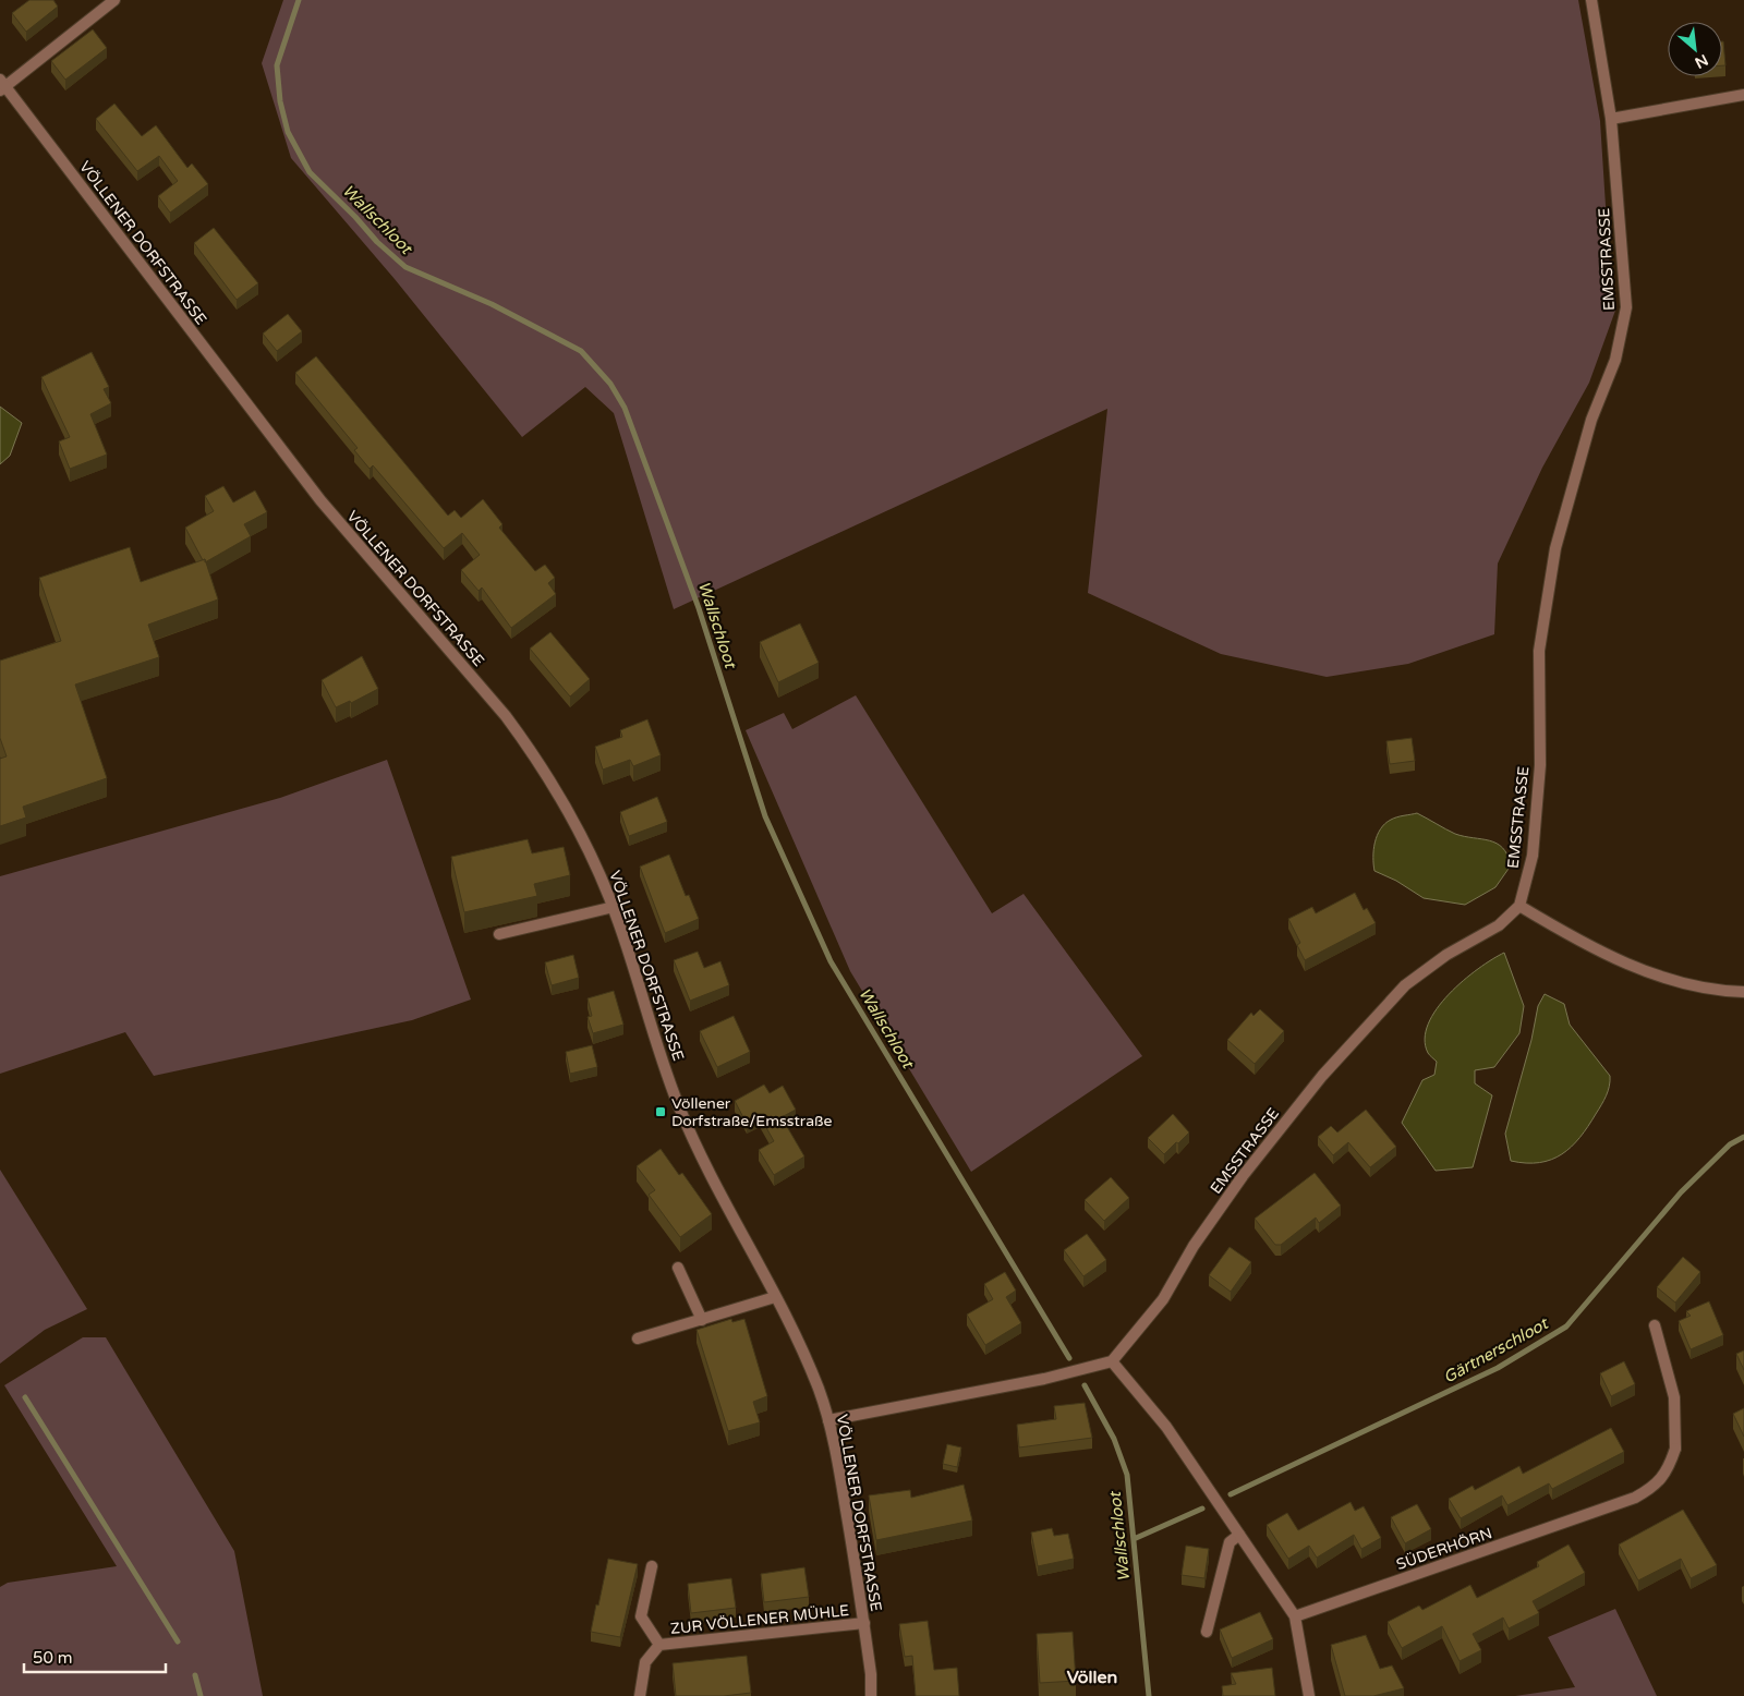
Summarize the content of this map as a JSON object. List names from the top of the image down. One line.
{"streets":{"street":["VÖLLENER DORFSTRASSE","EMSSTRASSE","SÜDERHÖRN","ZUR VÖLLENER MÜHLE"]},"crossings":[["VÖLLENER DORFSTRASSE","ZUR VÖLLENER MÜHLE"]],"districts":["Völlen"],"water":["Wallschloot","Gärtnerschloot"],"places":{"transit":["Völlener Dorfstraße/Emsstraße"]},"scale_bar":"50 m","north":"bottom right"}
